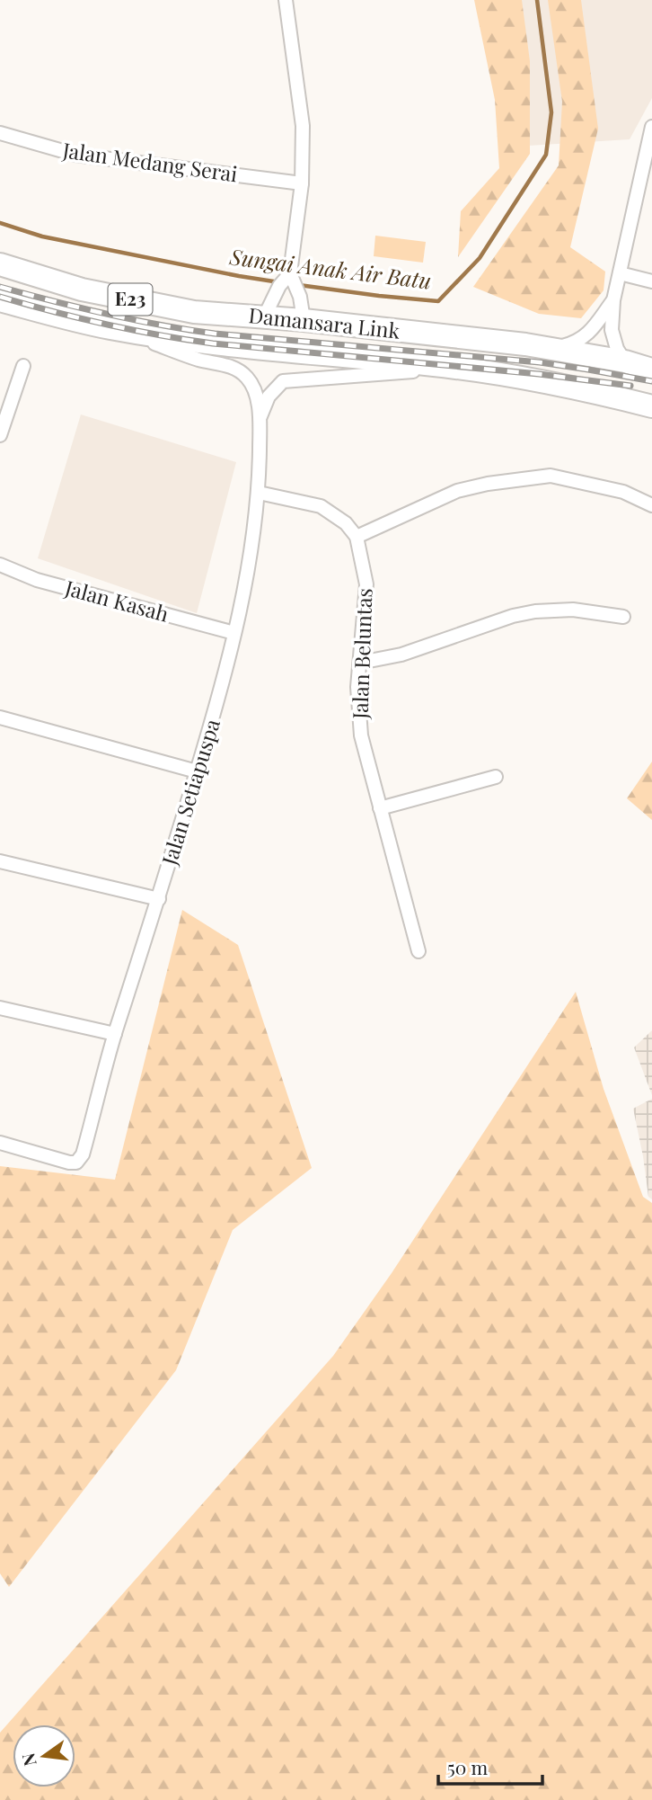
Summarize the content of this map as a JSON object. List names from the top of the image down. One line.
{"streets":{"highway":["E23","Damansara Link"],"street":["Jalan Medang Serai","Jalan Kasah","Jalan Beluntas","Jalan Setiapuspa"]},"crossings":[["Damansara Link","Jalan Setiapuspa"],["Jalan Kasah","Jalan Setiapuspa"]],"water":["Sungai Anak Air Batu"],"scale_bar":"50 m","north":"left"}
